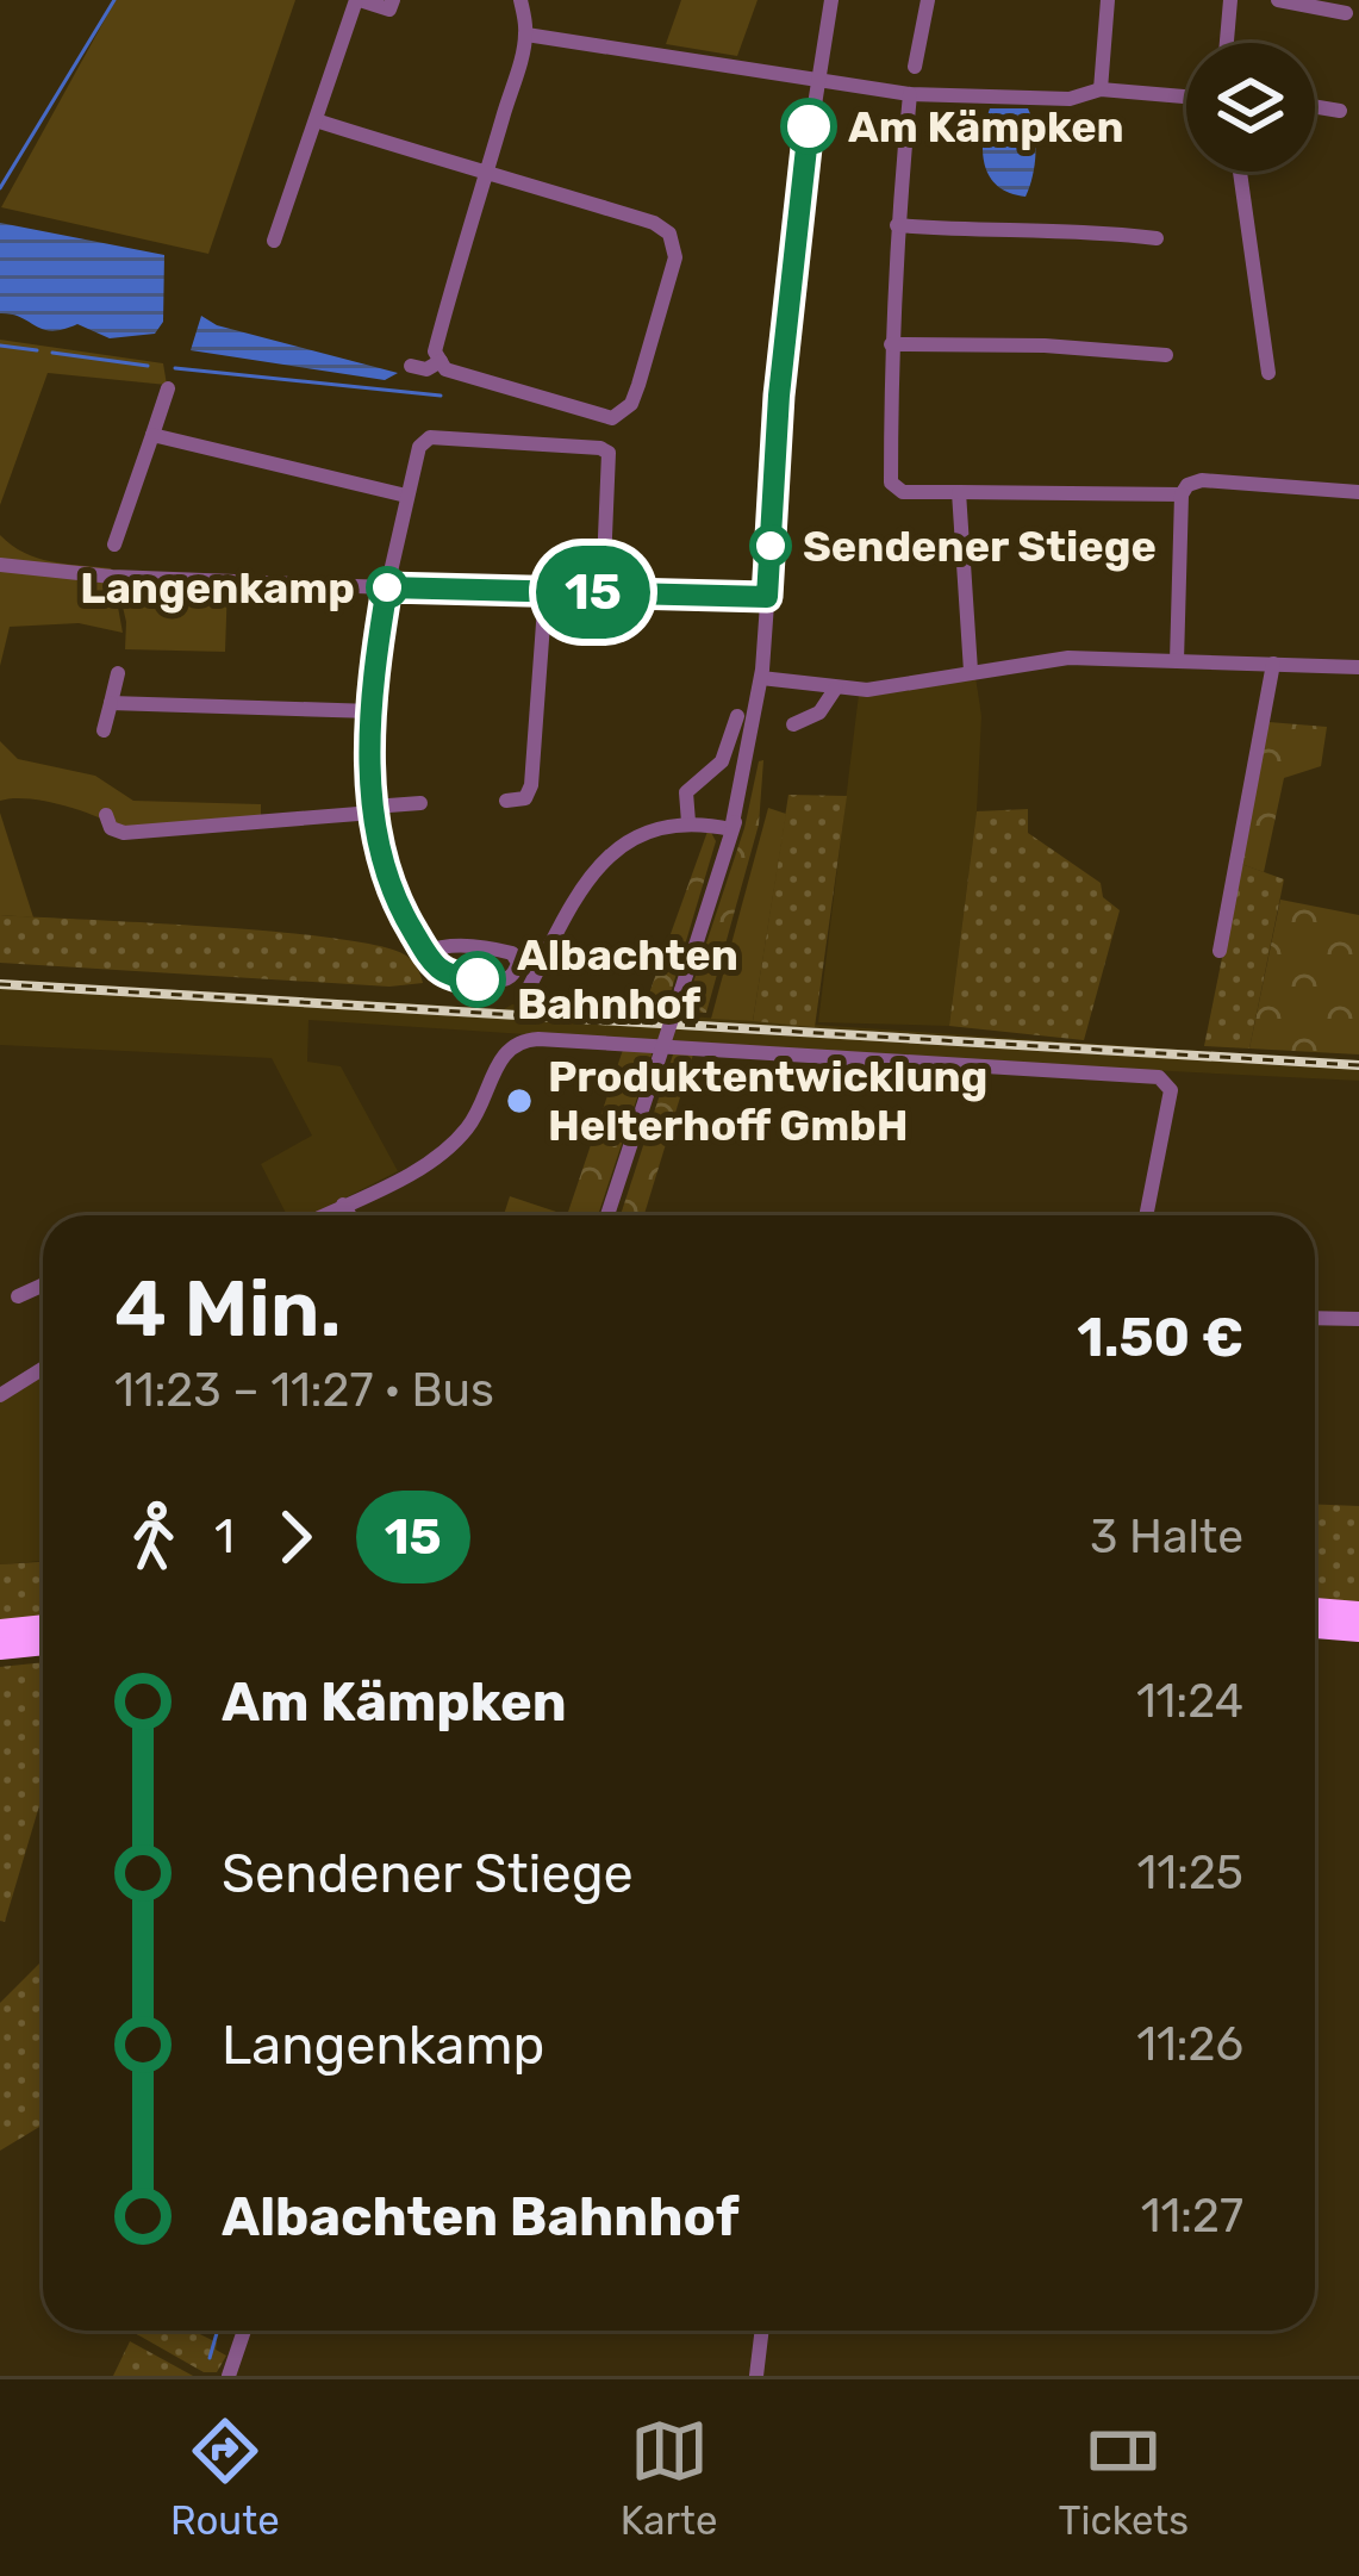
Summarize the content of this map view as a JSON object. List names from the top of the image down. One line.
{"places":["Am Kämpken","Sendener Stiege","Langenkamp","Albachten Bahnhof","Produktentwicklung Helterhoff GmbH"],"lines":["bus line 15"],"page":{"on_map":"15","heading":["4 Min.","11:23 – 11:27 · Bus","1.50 €"],"legs":["1","15","3 Halte"],"list":[{"name":"Am Kämpken","value":"11:24"},{"name":"Sendener Stiege","value":"11:25"},{"name":"Langenkamp","value":"11:26"},{"name":"Albachten Bahnhof","value":"11:27"}],"tabs":["Route","Karte","Tickets"]}}
